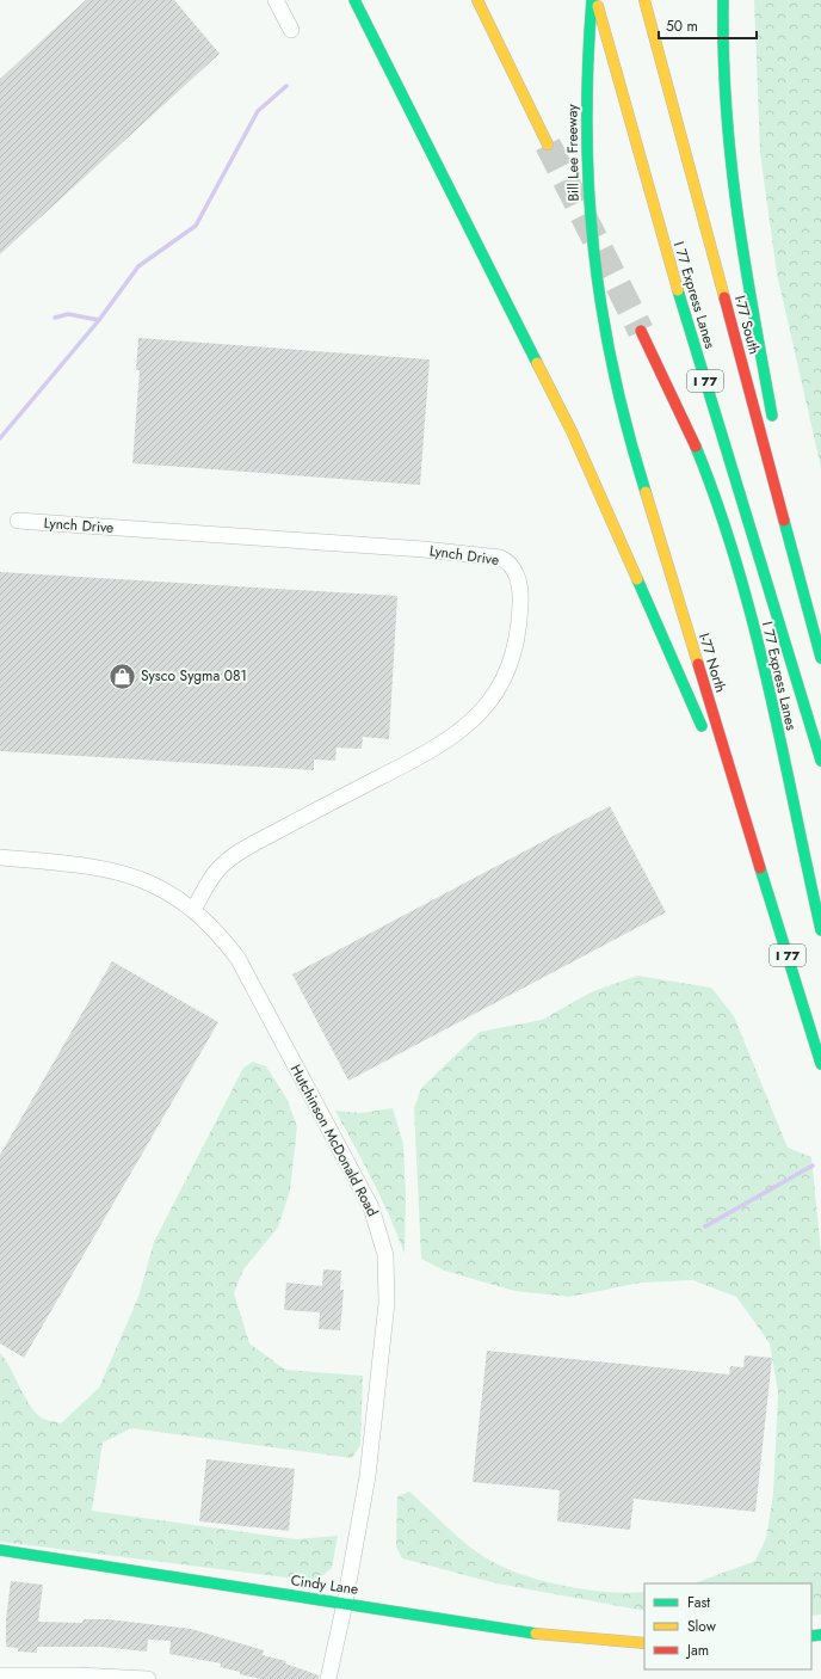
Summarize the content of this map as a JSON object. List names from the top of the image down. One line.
{"streets":{"main road":["Bill Lee Freeway","I 77 Express Lanes","I-77 South","I 77","I-77 North","Cindy Lane"],"street":["Lynch Drive","Hutchinson McDonald Road"]},"crossings":[["Bill Lee Freeway","I-77 North"],["Lynch Drive","Hutchinson McDonald Road"],["Hutchinson McDonald Road","Cindy Lane"]],"places":{"shop":["Sysco Sygma 081"]},"legend":["Fast","Slow","Jam"],"scale_bar":"50 m"}
